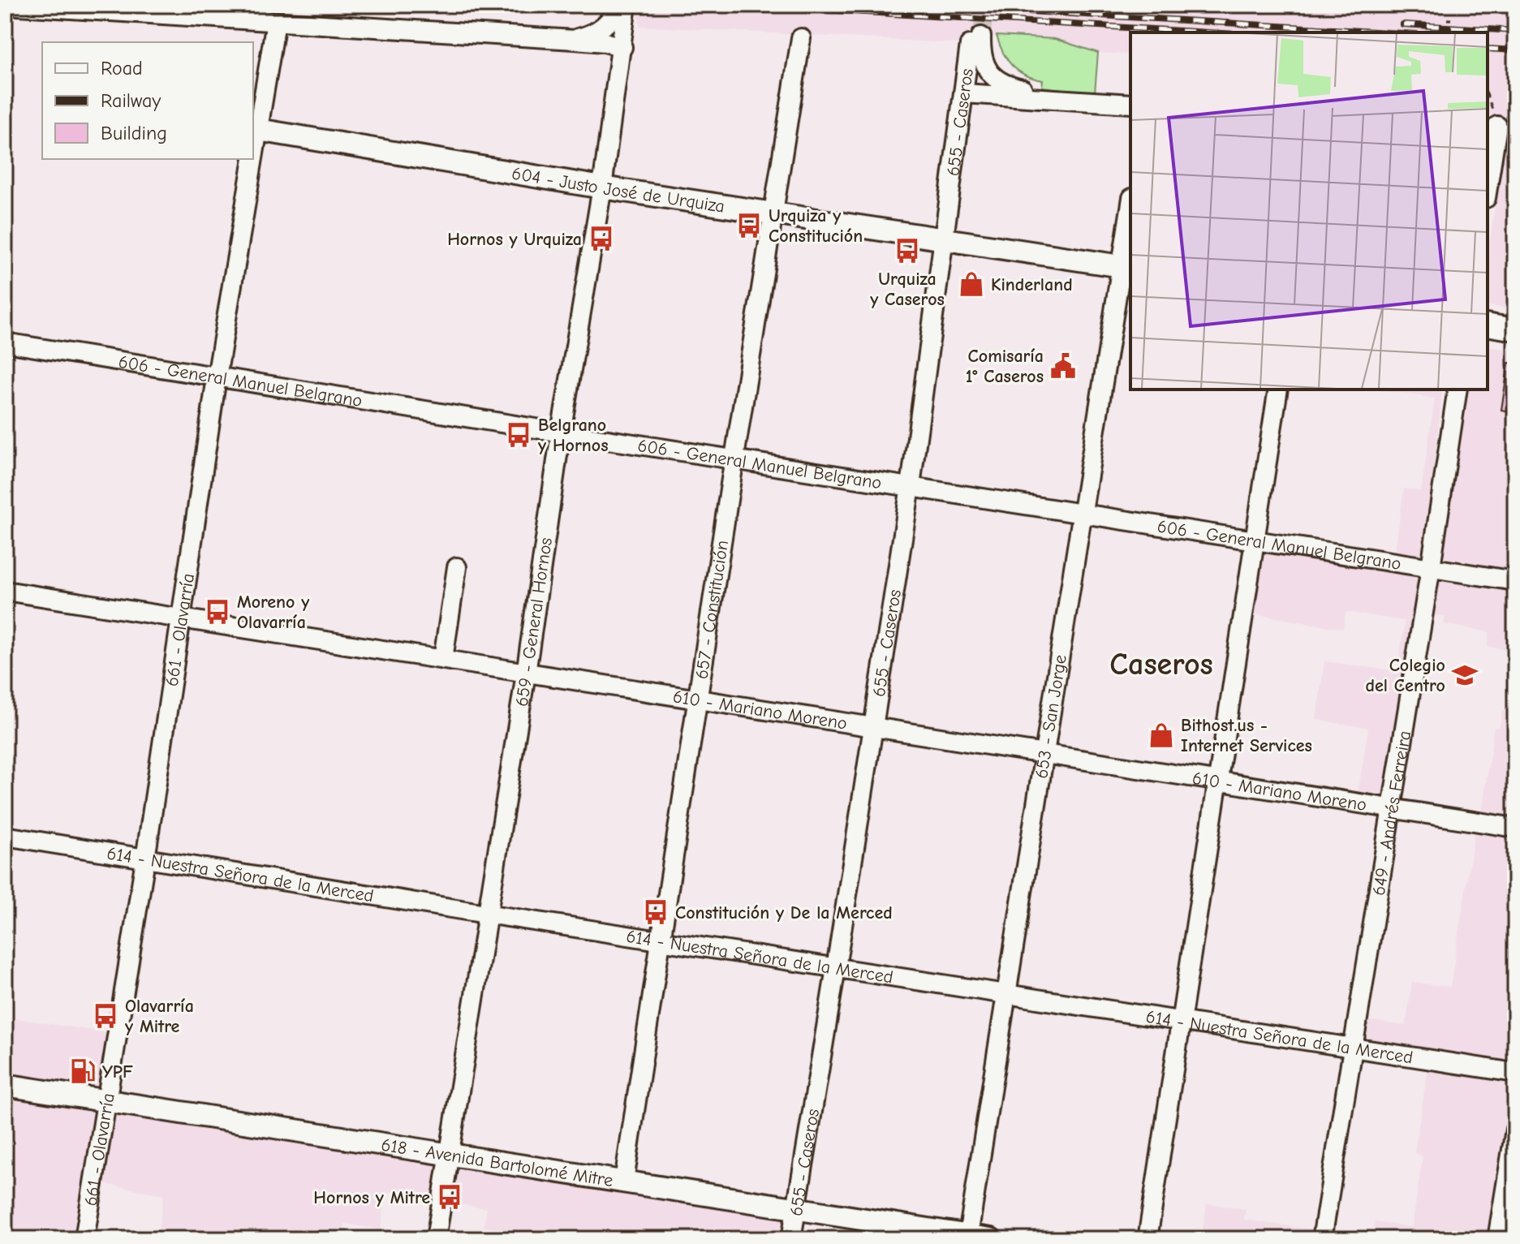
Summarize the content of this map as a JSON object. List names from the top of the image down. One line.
{"streets":{"main road":["604 - Justo José de Urquiza","618 - Avenida Bartolomé Mitre"],"street":["655 - Caseros","606 - General Manuel Belgrano","657 - Constitución","659 - General Hornos","661 - Olavarría","610 - Mariano Moreno","653 - San Jorge","649 - Andrés Ferreira","614 - Nuestra Señora de la Merced"]},"crossings":[["655 - Caseros","604 - Justo José de Urquiza"],["655 - Caseros","606 - General Manuel Belgrano"],["655 - Caseros","610 - Mariano Moreno"],["655 - Caseros","614 - Nuestra Señora de la Merced"],["655 - Caseros","618 - Avenida Bartolomé Mitre"],["604 - Justo José de Urquiza","657 - Constitución"],["604 - Justo José de Urquiza","659 - General Hornos"],["604 - Justo José de Urquiza","661 - Olavarría"],["604 - Justo José de Urquiza","653 - San Jorge"],["606 - General Manuel Belgrano","657 - Constitución"],["606 - General Manuel Belgrano","659 - General Hornos"],["606 - General Manuel Belgrano","661 - Olavarría"],["606 - General Manuel Belgrano","653 - San Jorge"],["606 - General Manuel Belgrano","649 - Andrés Ferreira"],["657 - Constitución","610 - Mariano Moreno"],["657 - Constitución","614 - Nuestra Señora de la Merced"],["657 - Constitución","618 - Avenida Bartolomé Mitre"],["659 - General Hornos","610 - Mariano Moreno"],["659 - General Hornos","614 - Nuestra Señora de la Merced"],["659 - General Hornos","618 - Avenida Bartolomé Mitre"],["661 - Olavarría","610 - Mariano Moreno"],["661 - Olavarría","614 - Nuestra Señora de la Merced"],["661 - Olavarría","618 - Avenida Bartolomé Mitre"],["610 - Mariano Moreno","653 - San Jorge"],["610 - Mariano Moreno","649 - Andrés Ferreira"],["653 - San Jorge","614 - Nuestra Señora de la Merced"],["653 - San Jorge","618 - Avenida Bartolomé Mitre"],["649 - Andrés Ferreira","614 - Nuestra Señora de la Merced"]],"districts":["Caseros"],"places":{"bus stop":["Urquiza y Constitución","Hornos y Urquiza","Urquiza y Caseros","Belgrano y Hornos","Moreno y Olavarría","Constitución y De la Merced","Olavarría y Mitre","Hornos y Mitre"],"shop":["Kinderland","Bithost.us - Internet Services"],"public building":["Comisaría 1° Caseros"],"school or university":["Colegio del Centro"],"fuel station":["YPF"]},"legend":["Road","Railway","Building"]}
